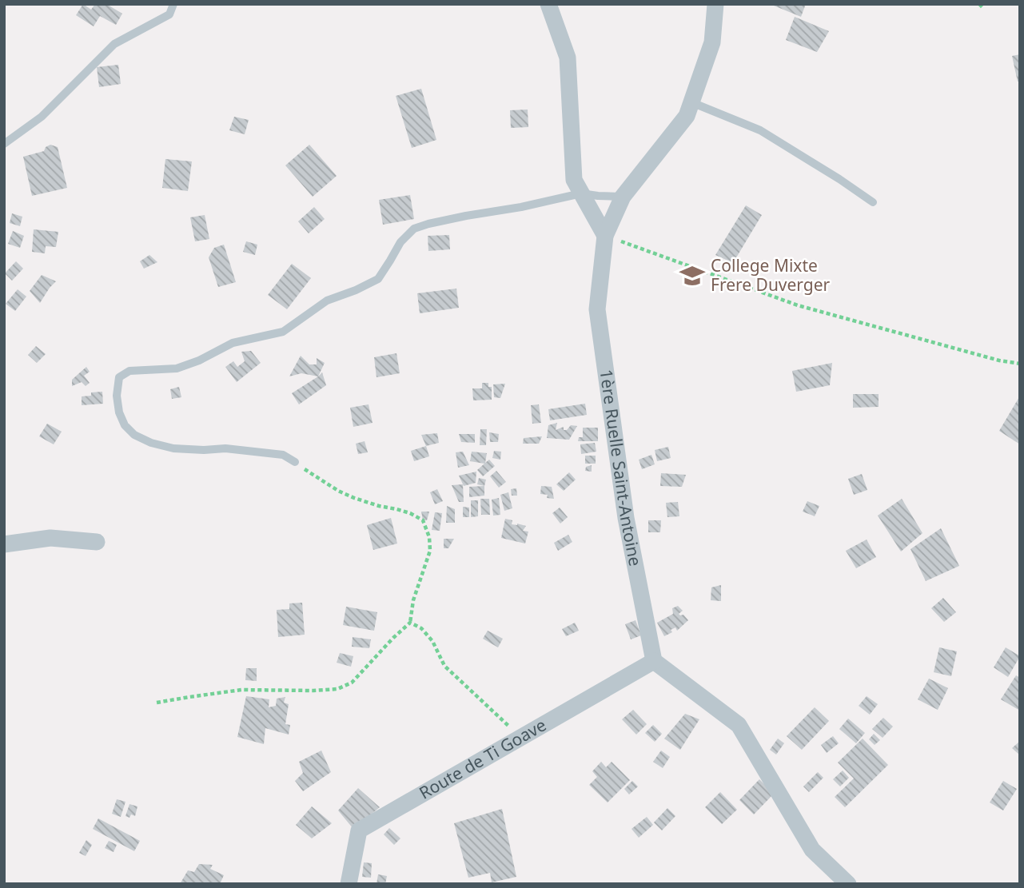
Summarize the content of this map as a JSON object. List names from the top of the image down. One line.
{"streets":{"street":["1ère Ruelle Saint-Antoine","Route de Ti Goave"]},"crossings":[["1ère Ruelle Saint-Antoine","Route de Ti Goave"]],"places":{"school or university":["College Mixte Frere Duverger"]}}
